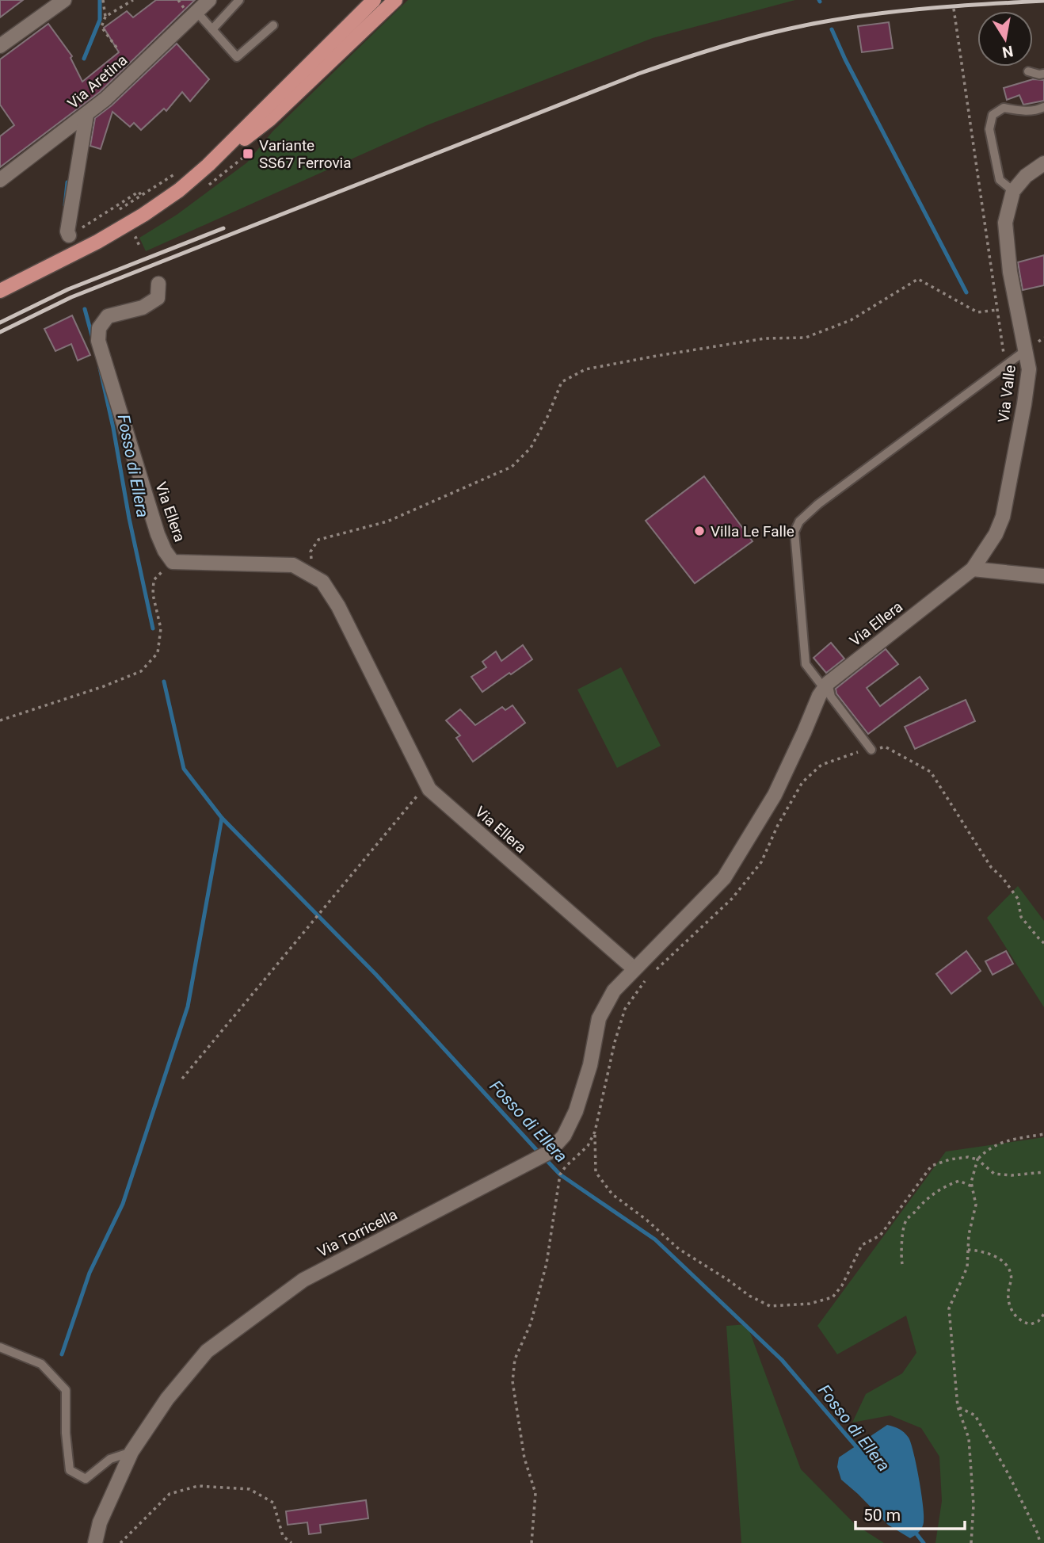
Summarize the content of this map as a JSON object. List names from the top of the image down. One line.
{"streets":{"street":["Via Aretina","Via Valle","Via Ellera","Via Torricella"]},"crossings":[["Via Valle","Via Ellera"],["Via Ellera","Via Torricella"]],"water":["Fosso di Ellera"],"places":{"transit":["Variante SS67 Ferrovia"],"other":["Villa Le Falle"]},"scale_bar":"50 m","north":"bottom"}
